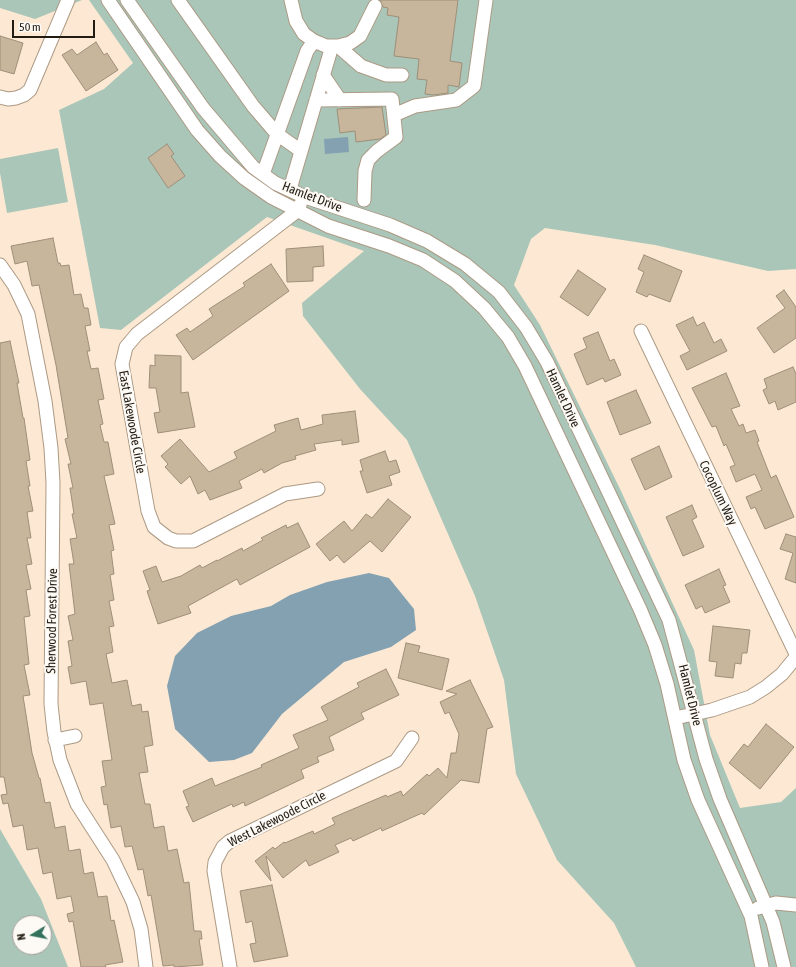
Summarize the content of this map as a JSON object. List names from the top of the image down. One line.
{"streets":{"street":["Hamlet Drive","East Lakewoode Circle","Cocoplum Way","Sherwood Forest Drive","West Lakewoode Circle"]},"crossings":[["Hamlet Drive","East Lakewoode Circle"]],"scale_bar":"50 m","north":"left"}
